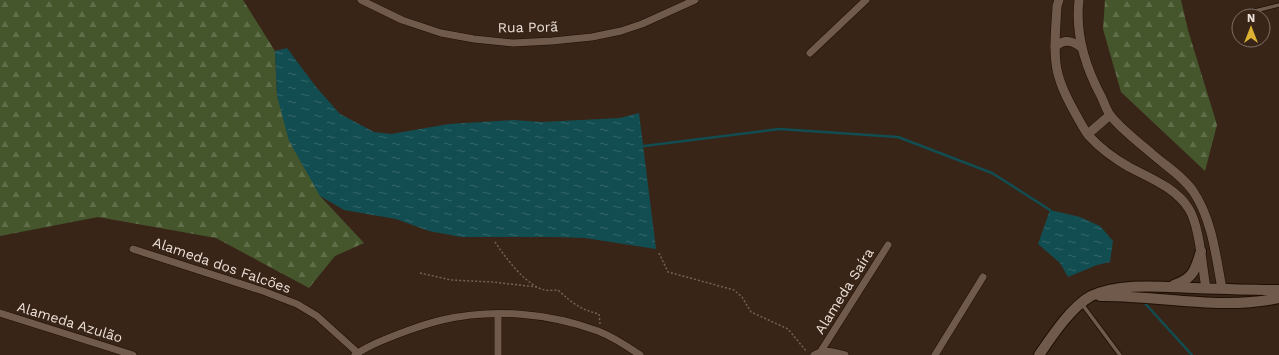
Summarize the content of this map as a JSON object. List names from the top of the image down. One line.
{"streets":{"street":["Rua Porã","Alameda dos Falcões","Alameda Saíra","Alameda Azulão"]},"north":"top"}
